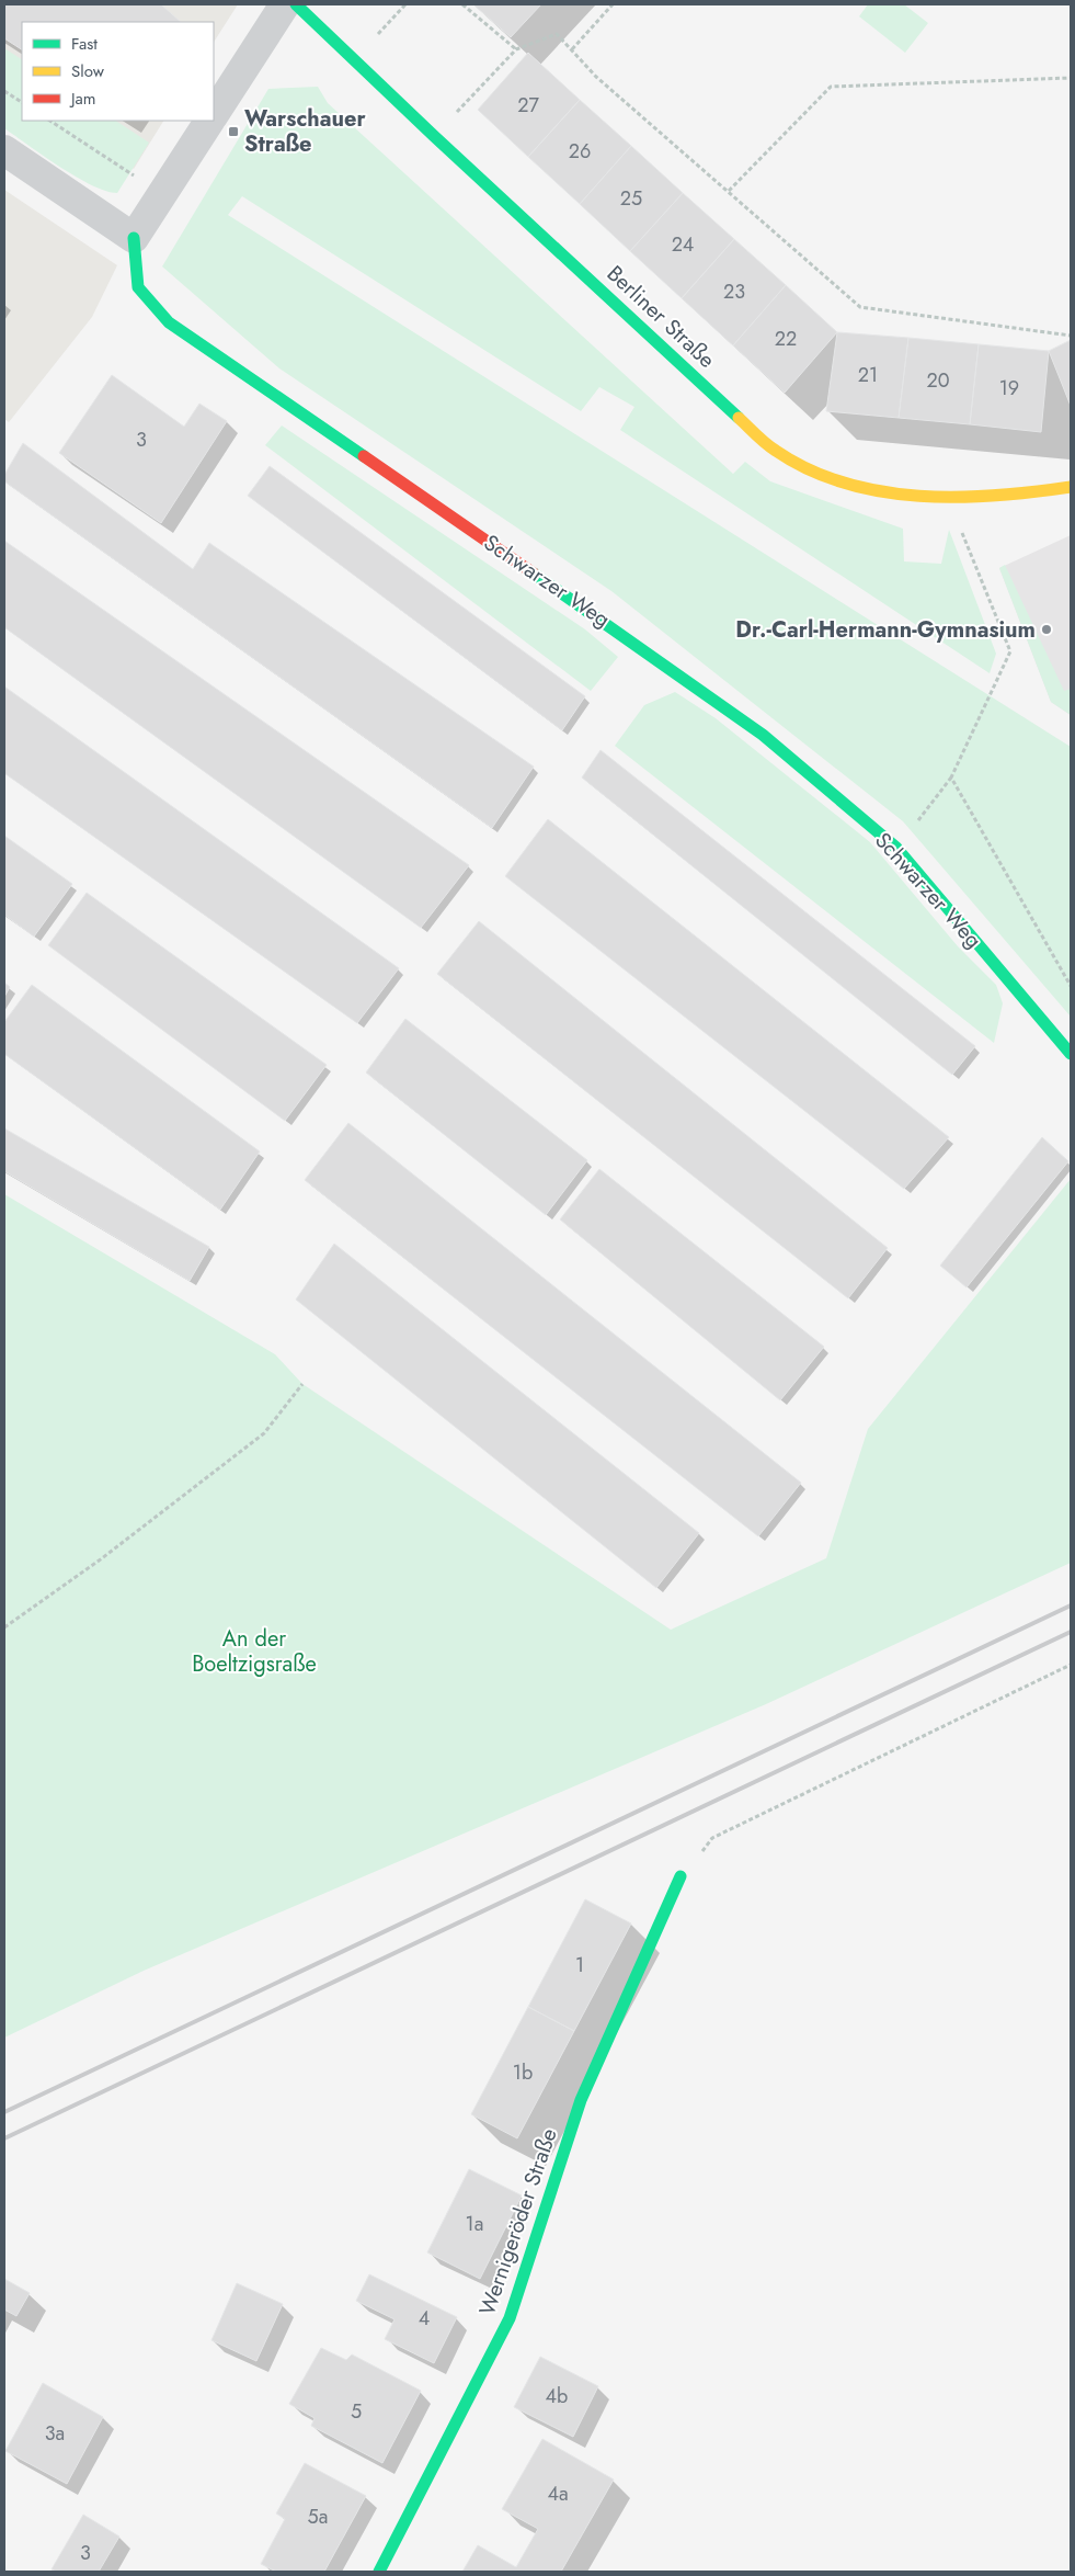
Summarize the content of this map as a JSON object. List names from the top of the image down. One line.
{"streets":{"street":["Berliner Straße","Schwarzer Weg","Wernigeröder Straße"]},"parks":["An der Boeltzigsraße"],"places":{"transit":["Warschauer Straße"],"other":["Dr.-Carl-Hermann-Gymnasium"]},"house_numbers":["27","26","25","24","23","22","21","20","19","3","1","1b","1a","4","4b","5","3a","4a","5a","3"],"legend":["Fast","Slow","Jam"]}
